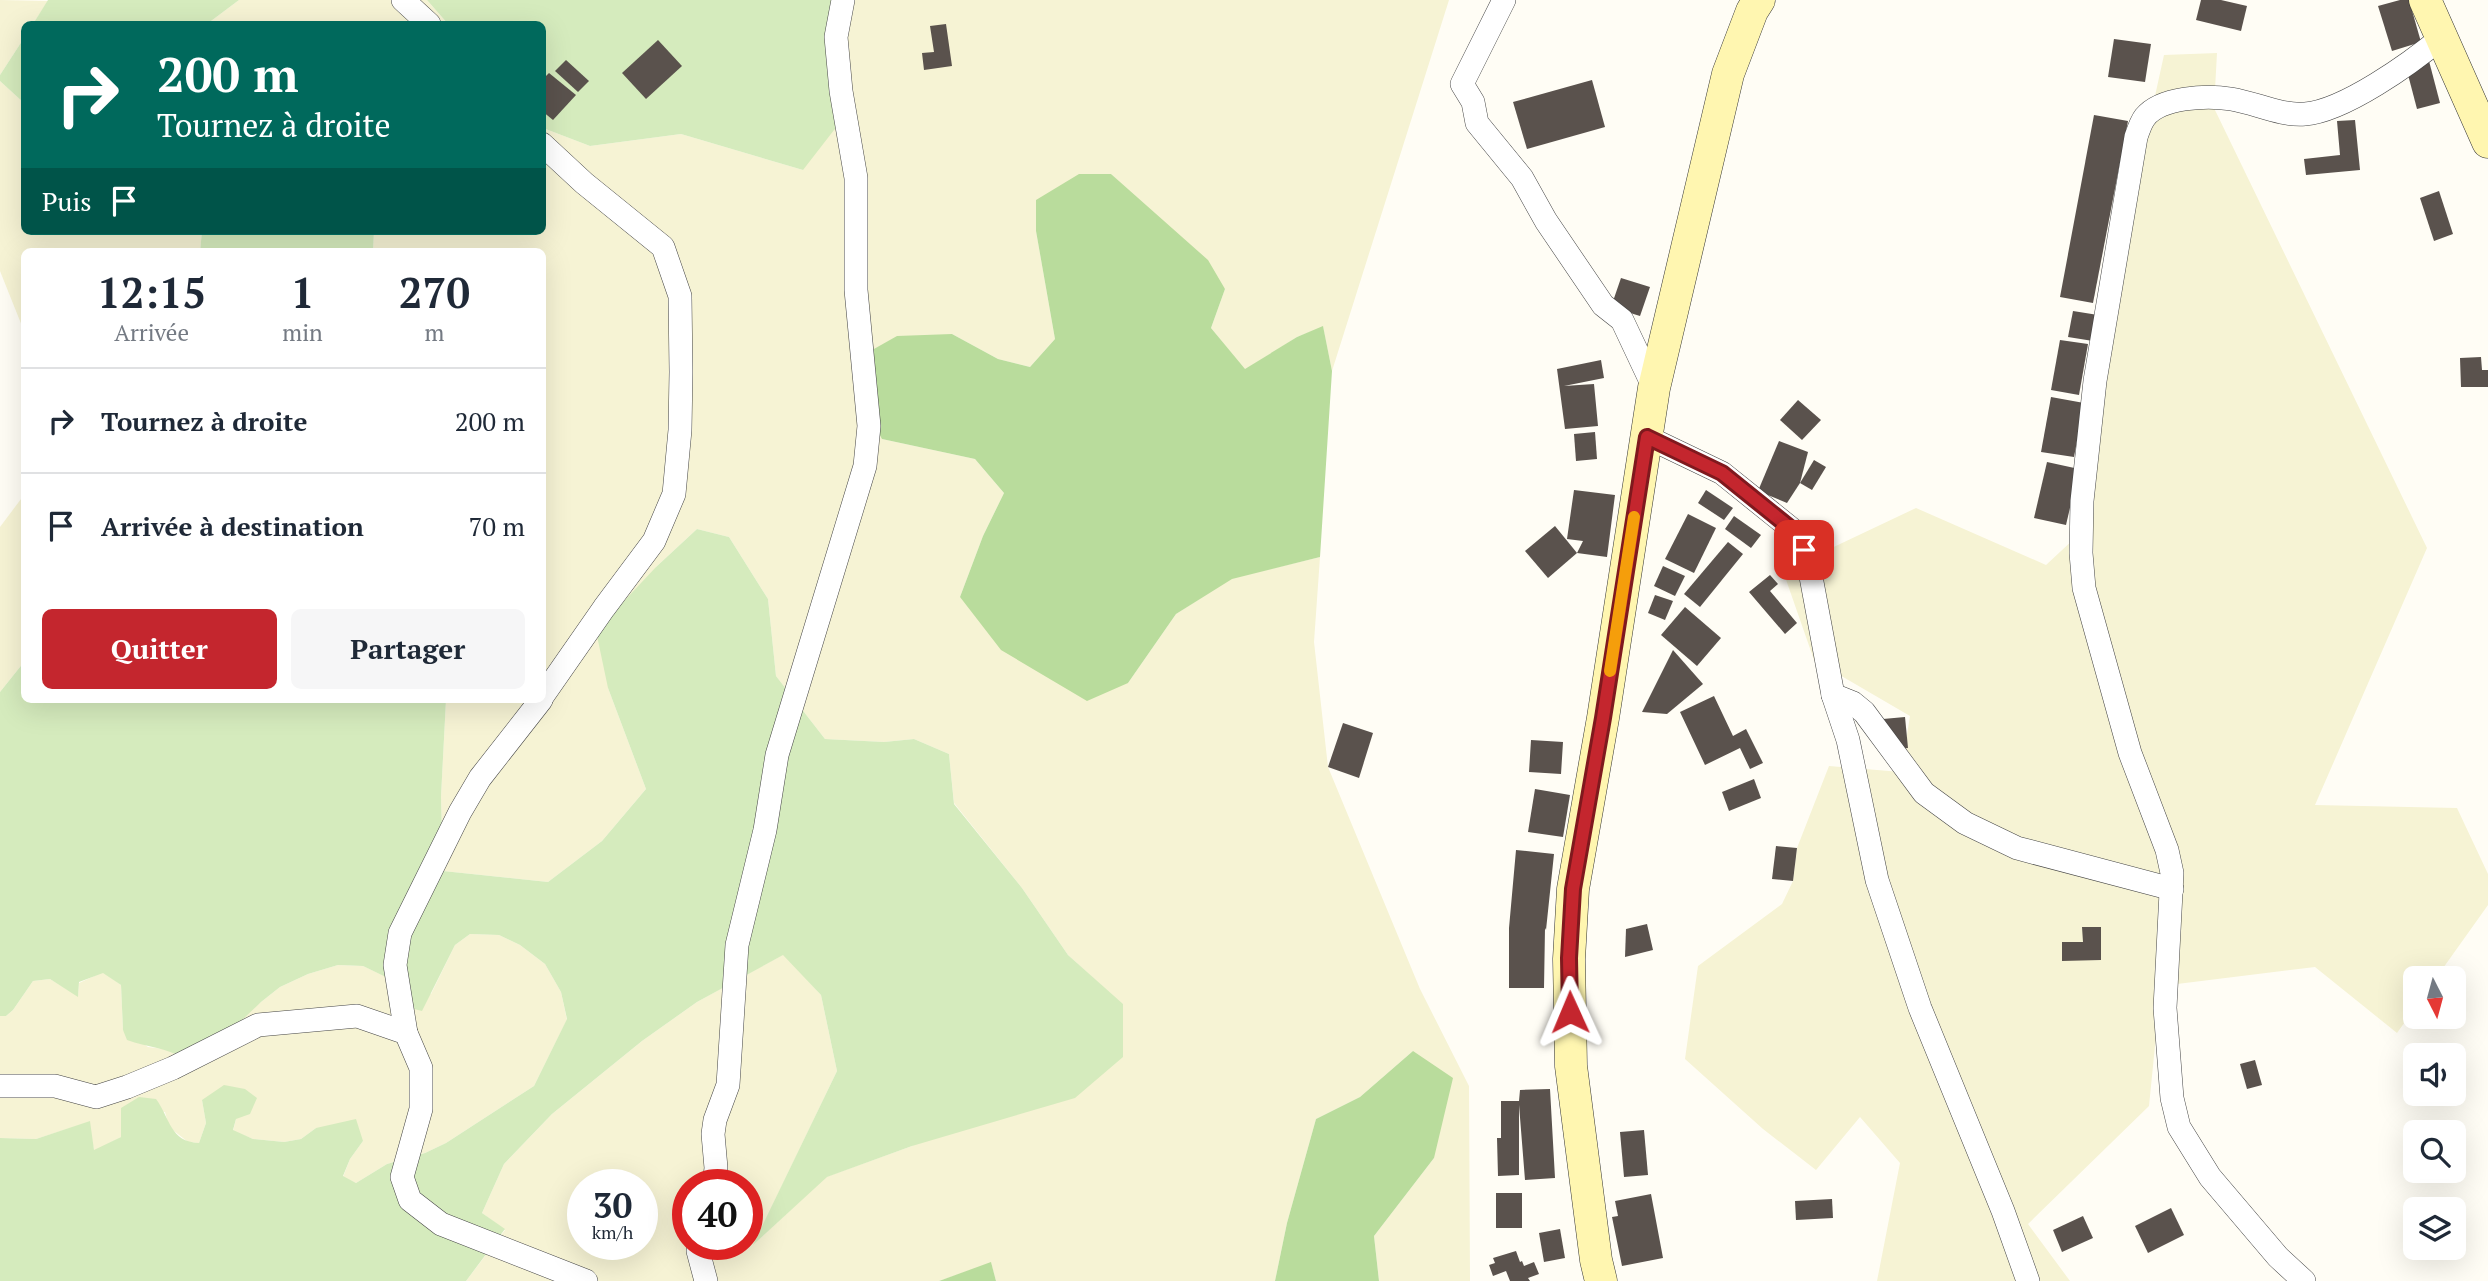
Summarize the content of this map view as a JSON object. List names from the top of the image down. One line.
{"north":"bottom","page":{"turn":["200 m","Tournez à droite"],"then":"Puis","eta":["12:15","Arrivée","1","min","270","m"],"list":[{"name":"Tournez à droite","value":"200 m"},{"name":"Arrivée à destination","value":"70 m"}],"buttons":["Quitter","Partager"],"speed":"30 km/h","limit":"40"}}
